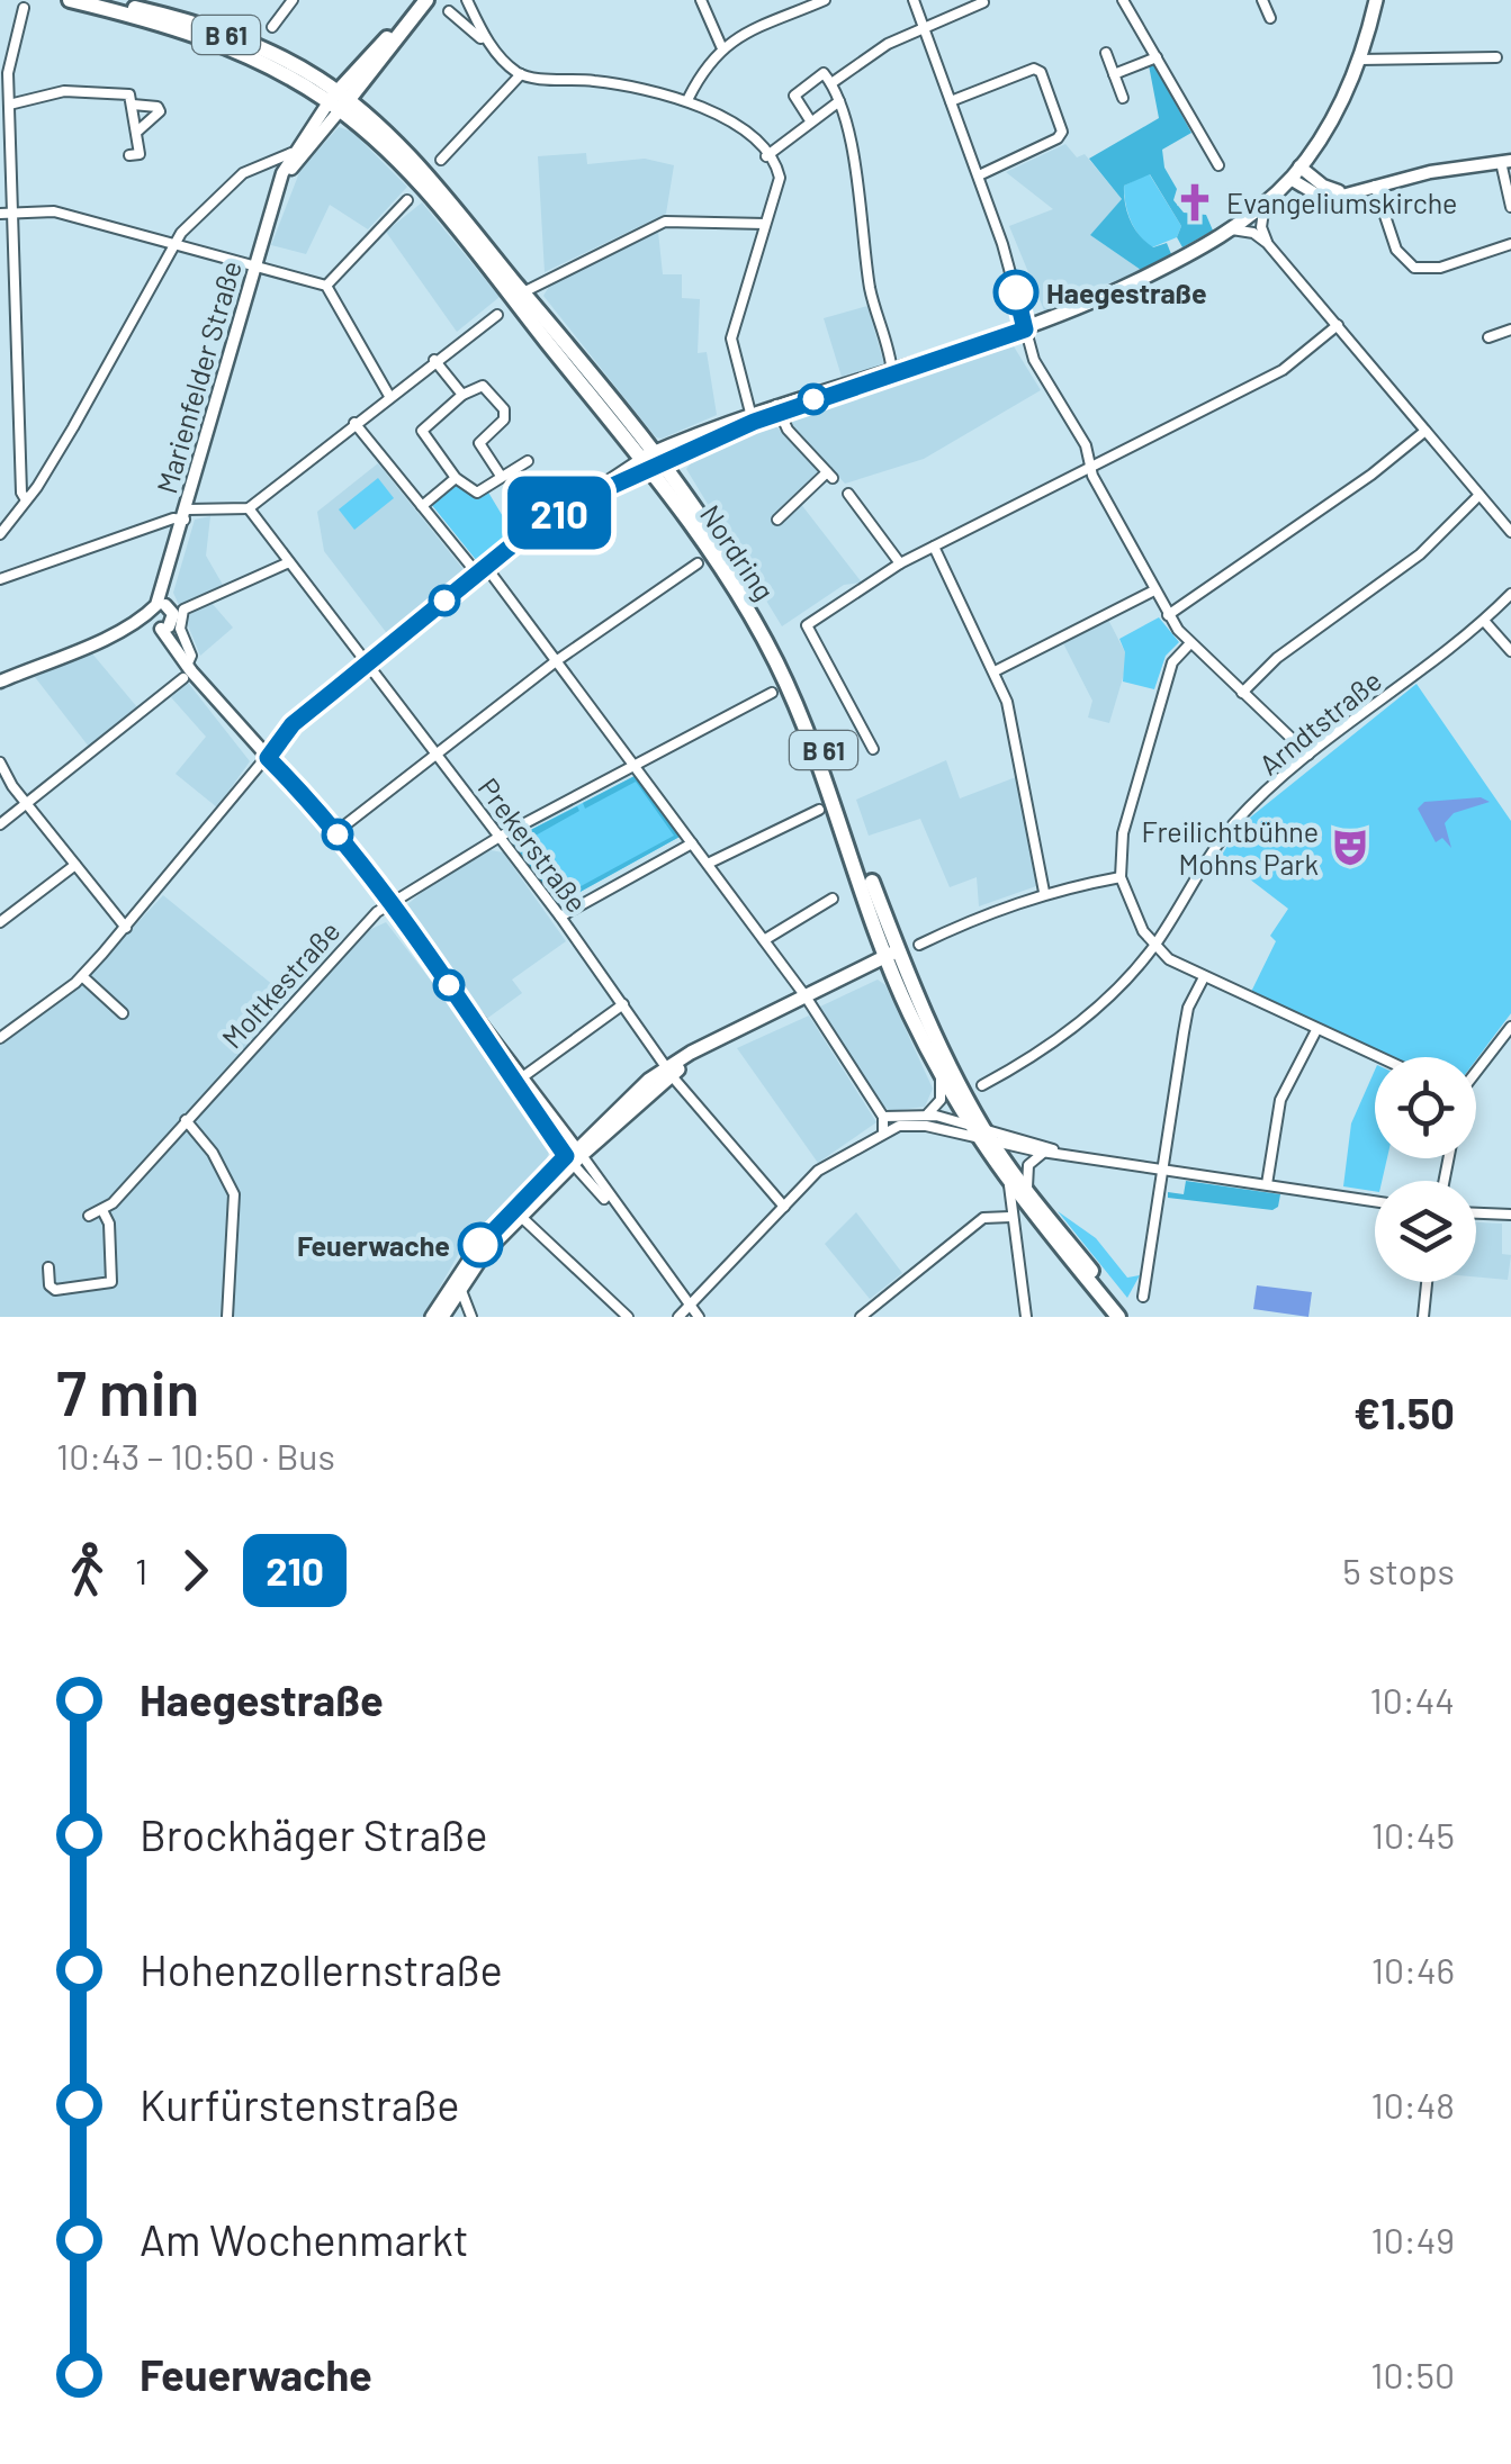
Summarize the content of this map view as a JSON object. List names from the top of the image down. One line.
{"streets":{"main road":["B 61","Marienfelder Straße","Nordring"],"street":["Arndtstraße","Prekerstraße","Moltkestraße"]},"crossings":[["B 61","Nordring"],["Marienfelder Straße","Nordring"],["Prekerstraße","Moltkestraße"]],"places":{"church":["Evangeliumskirche"],"other":["Haegestraße","Feuerwache"],"theatre":["Freilichtbühne Mohns Park"]},"lines":["bus line 210"],"page":{"on_map":"210","heading":["7 min","10:43 – 10:50 · Bus","€1.50"],"legs":["1","210","5 stops"],"list":[{"name":"Haegestraße","value":"10:44"},{"name":"Brockhäger Straße","value":"10:45"},{"name":"Hohenzollernstraße","value":"10:46"},{"name":"Kurfürstenstraße","value":"10:48"},{"name":"Am Wochenmarkt","value":"10:49"},{"name":"Feuerwache","value":"10:50"}]}}
